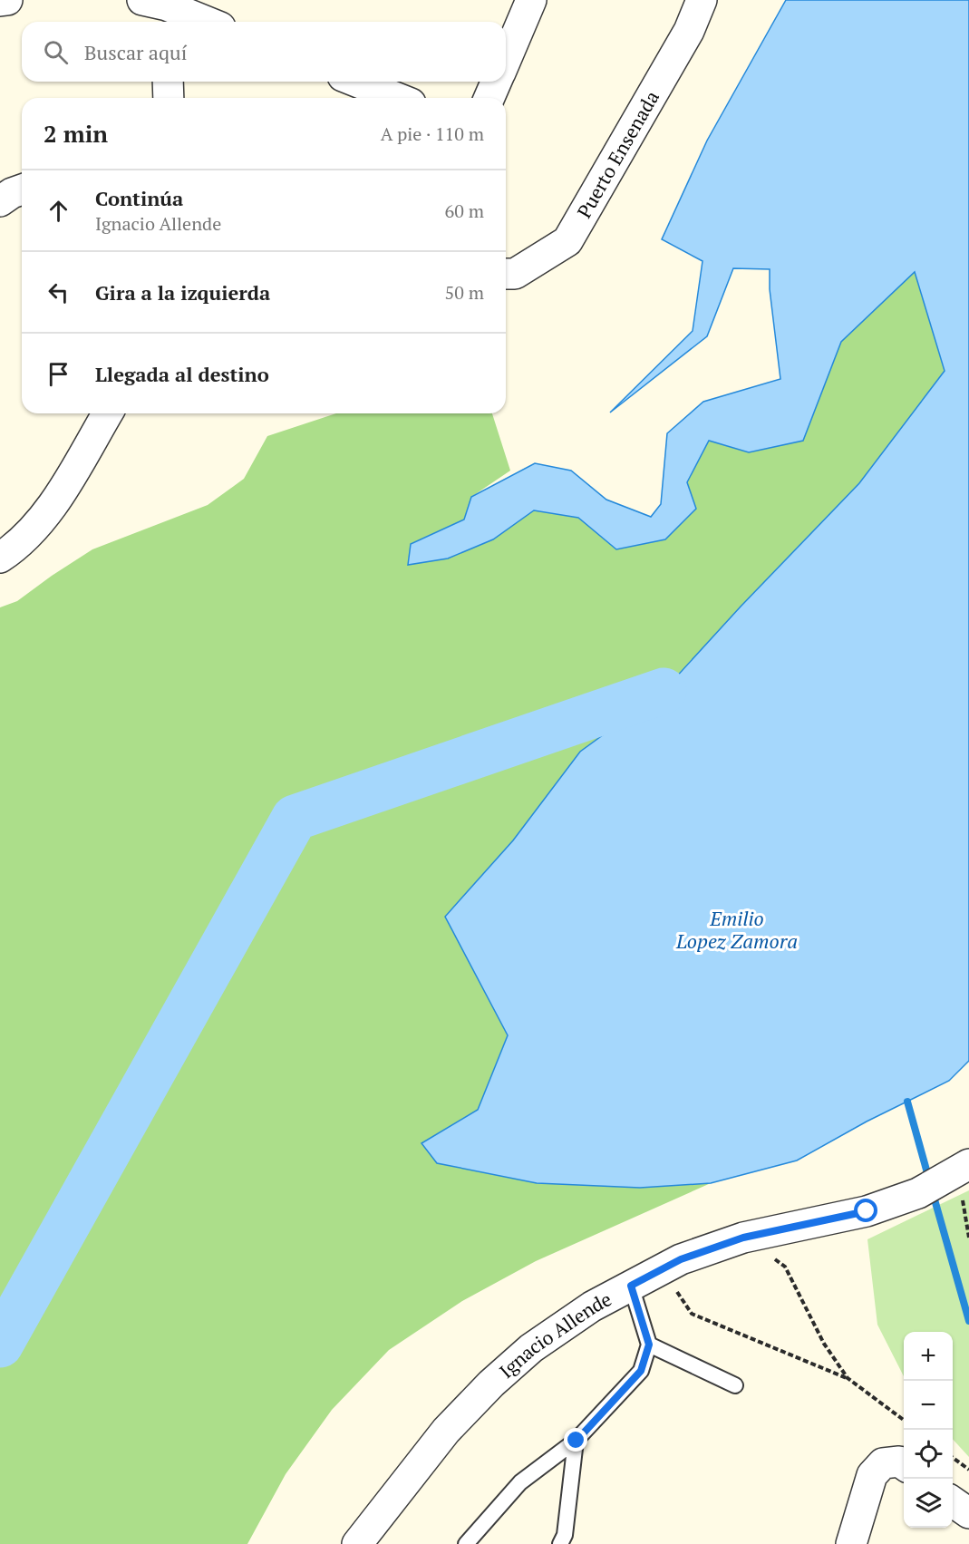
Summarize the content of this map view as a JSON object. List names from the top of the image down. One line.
{"streets":{"street":["Puerto Ensenada","Ignacio Allende"]},"water":["Emilio Lopez Zamora"],"page":{"search":"Buscar aquí","heading":["2 min","A pie · 110 m"],"list":[["Continúa","Ignacio Allende","60 m"],["Gira a la izquierda","50 m"],"Llegada al destino"],"map_buttons":["+","−"]}}
